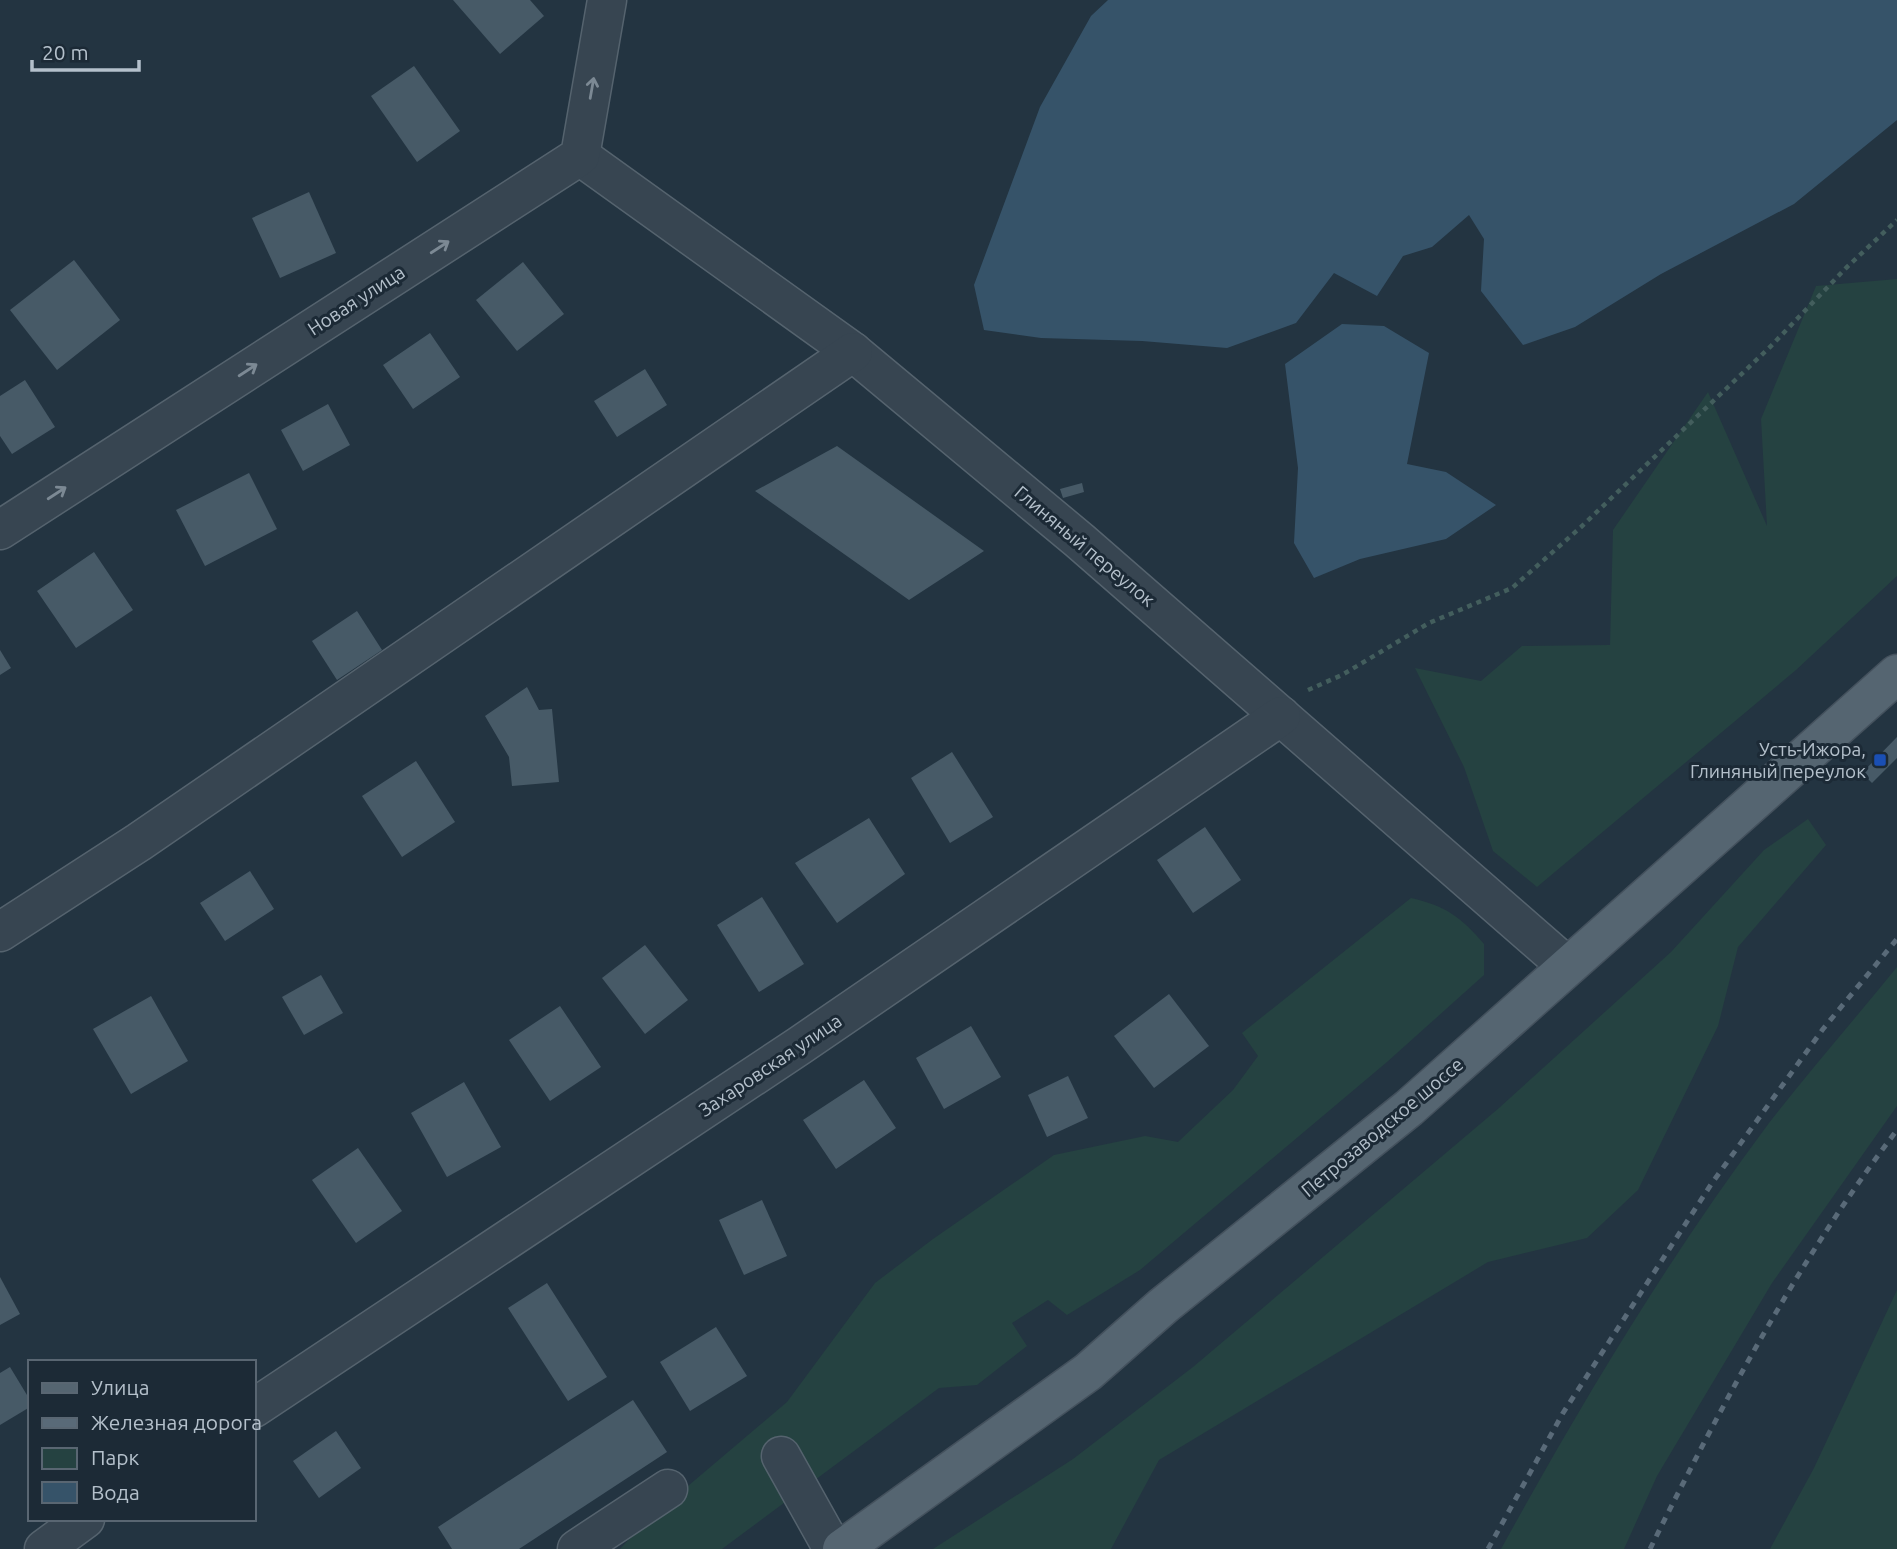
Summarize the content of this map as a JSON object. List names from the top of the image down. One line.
{"streets":{"main road":["Петрозаводское шоссе"],"street":["Новая улица","Глиняный переулок","Захаровская улица"]},"crossings":[["Новая улица","Глиняный переулок"],["Глиняный переулок","Захаровская улица"],["Глиняный переулок","Петрозаводское шоссе"]],"places":{"transit":["Усть-Ижора, Глиняный переулок"]},"legend":["Улица","Железная дорога","Парк","Вода"],"scale_bar":"20 m"}
